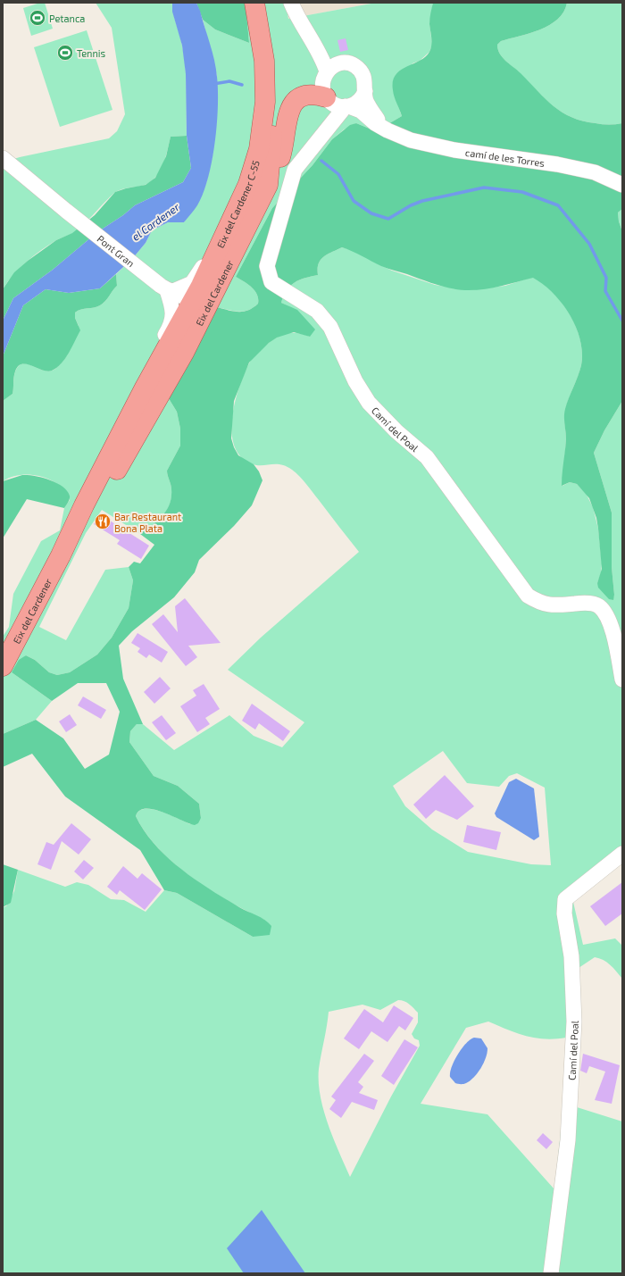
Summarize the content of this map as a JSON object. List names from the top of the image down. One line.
{"streets":{"main road":["Eix del Cardener C-55","Eix del Cardener"],"street":["camí de les Torres","Pont Gran","Camí del Poal"]},"crossings":[["camí de les Torres","Camí del Poal"],["Eix del Cardener C-55","Pont Gran"],["Eix del Cardener C-55","Eix del Cardener"]],"water":["el Cardener"],"places":{"sports":["Petanca","Tennis"],"restaurant":["Bar Restaurant Bona Plata"]}}
